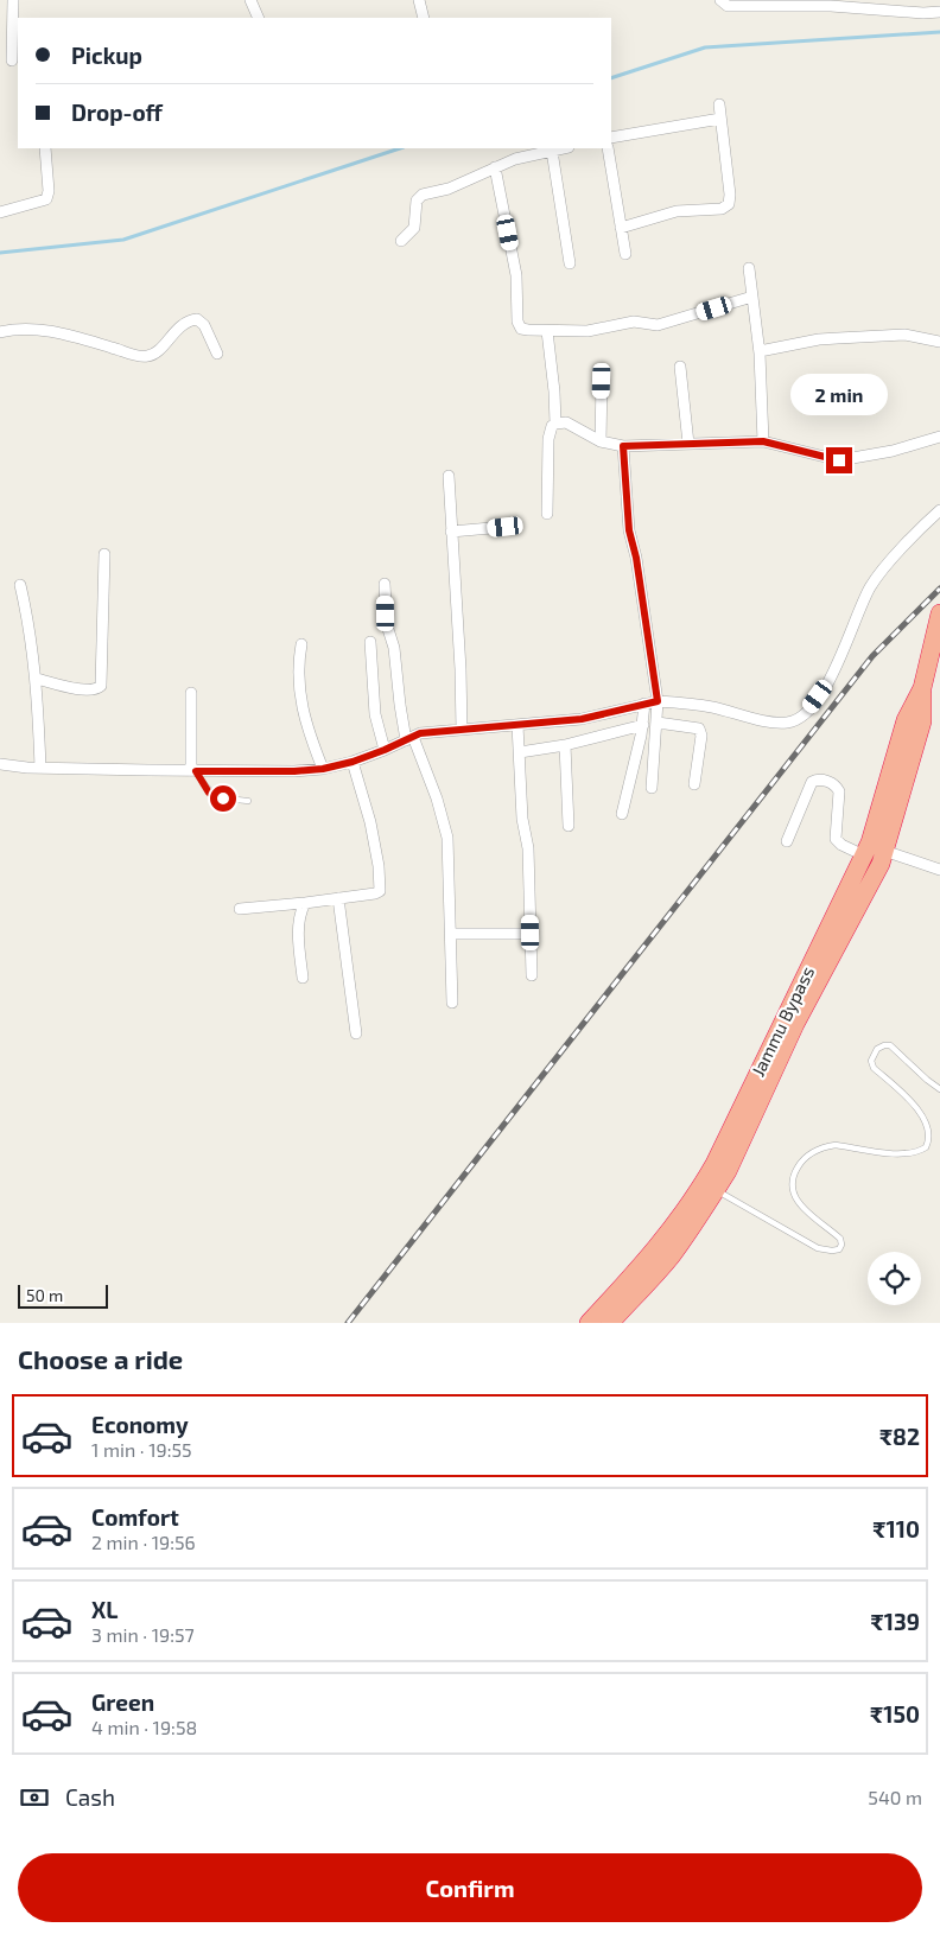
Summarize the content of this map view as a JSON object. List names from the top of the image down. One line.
{"streets":{"highway":["Jammu Bypass"]},"scale_bar":"50 m","page":{"banner":["Pickup","Drop-off"],"bubble":"2 min","scale":"50 m","heading":"Choose a ride","list":[{"name":"Economy","note":"1 min · 19:55","value":"₹82"},{"name":"Comfort","note":"2 min · 19:56","value":"₹110"},{"name":"XL","note":"3 min · 19:57","value":"₹139"},{"name":"Green","note":"4 min · 19:58","value":"₹150"}],"pay":["Cash","540 m"],"buttons":"Confirm"}}
